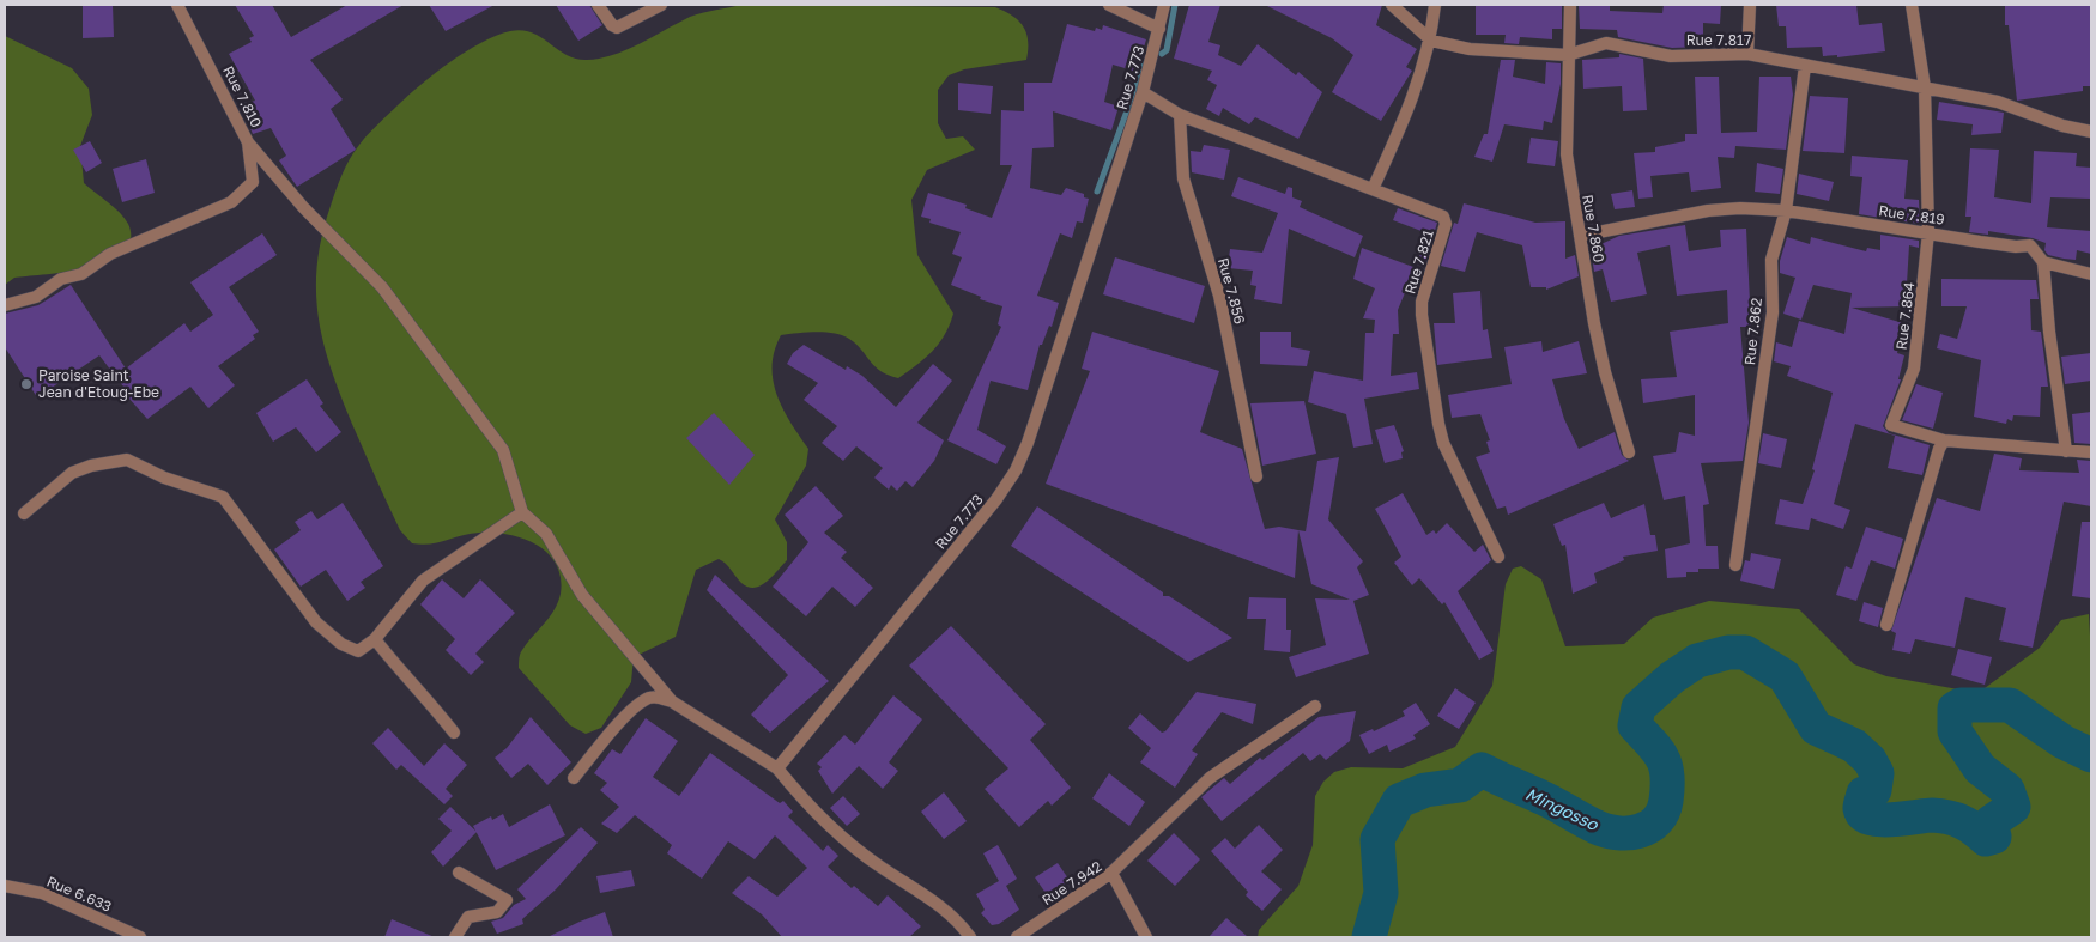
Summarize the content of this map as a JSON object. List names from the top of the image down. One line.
{"streets":{"street":["Rue 7.817","Rue 7.773","Rue 7.810","Rue 7.819","Rue 7.860","Rue 7.821","Rue 7.856","Rue 7.864","Rue 7.862","Rue 7.942","Rue 6.633"]},"crossings":[["Rue 7.817","Rue 7.860"],["Rue 7.817","Rue 7.864"],["Rue 7.817","Rue 7.862"],["Rue 7.773","Rue 7.821"],["Rue 7.819","Rue 7.860"],["Rue 7.819","Rue 7.864"],["Rue 7.819","Rue 7.862"],["Rue 7.821","Rue 7.856"]],"water":["Mingosso"],"places":["Paroise Saint Jean d'Etoug-Ebe"]}
